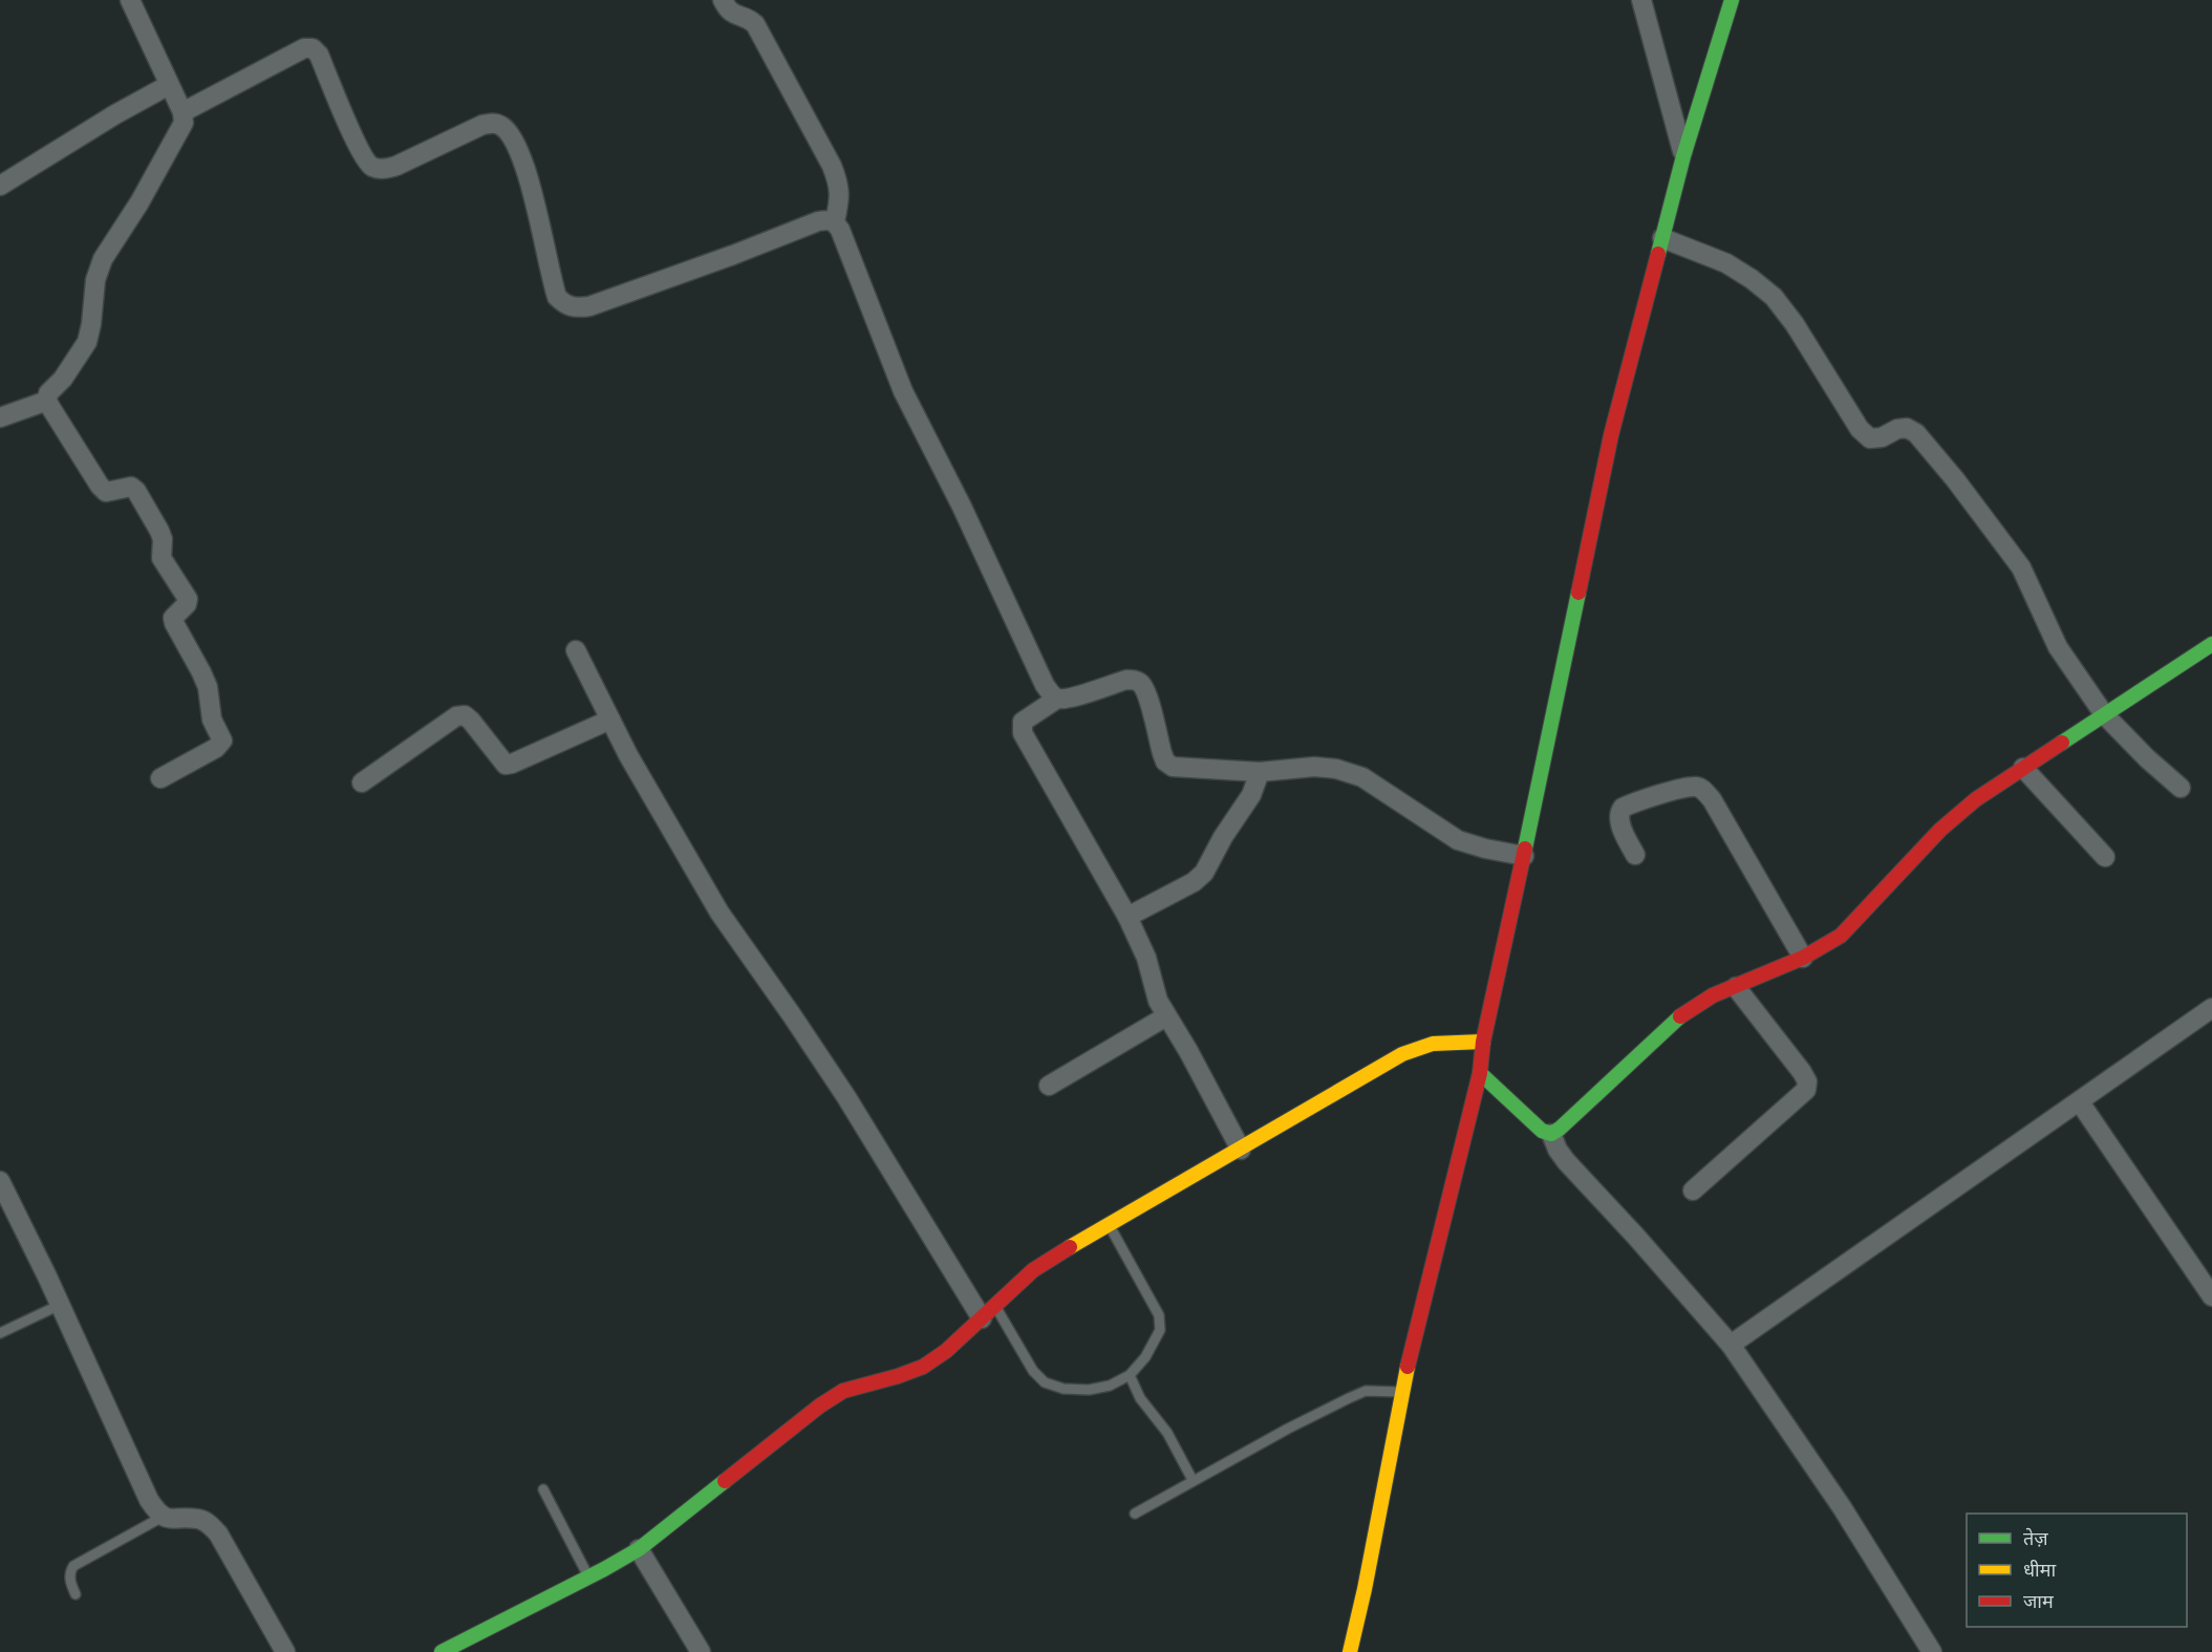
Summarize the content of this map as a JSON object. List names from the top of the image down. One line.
{"legend":["तेज़","धीमा","जाम"]}
